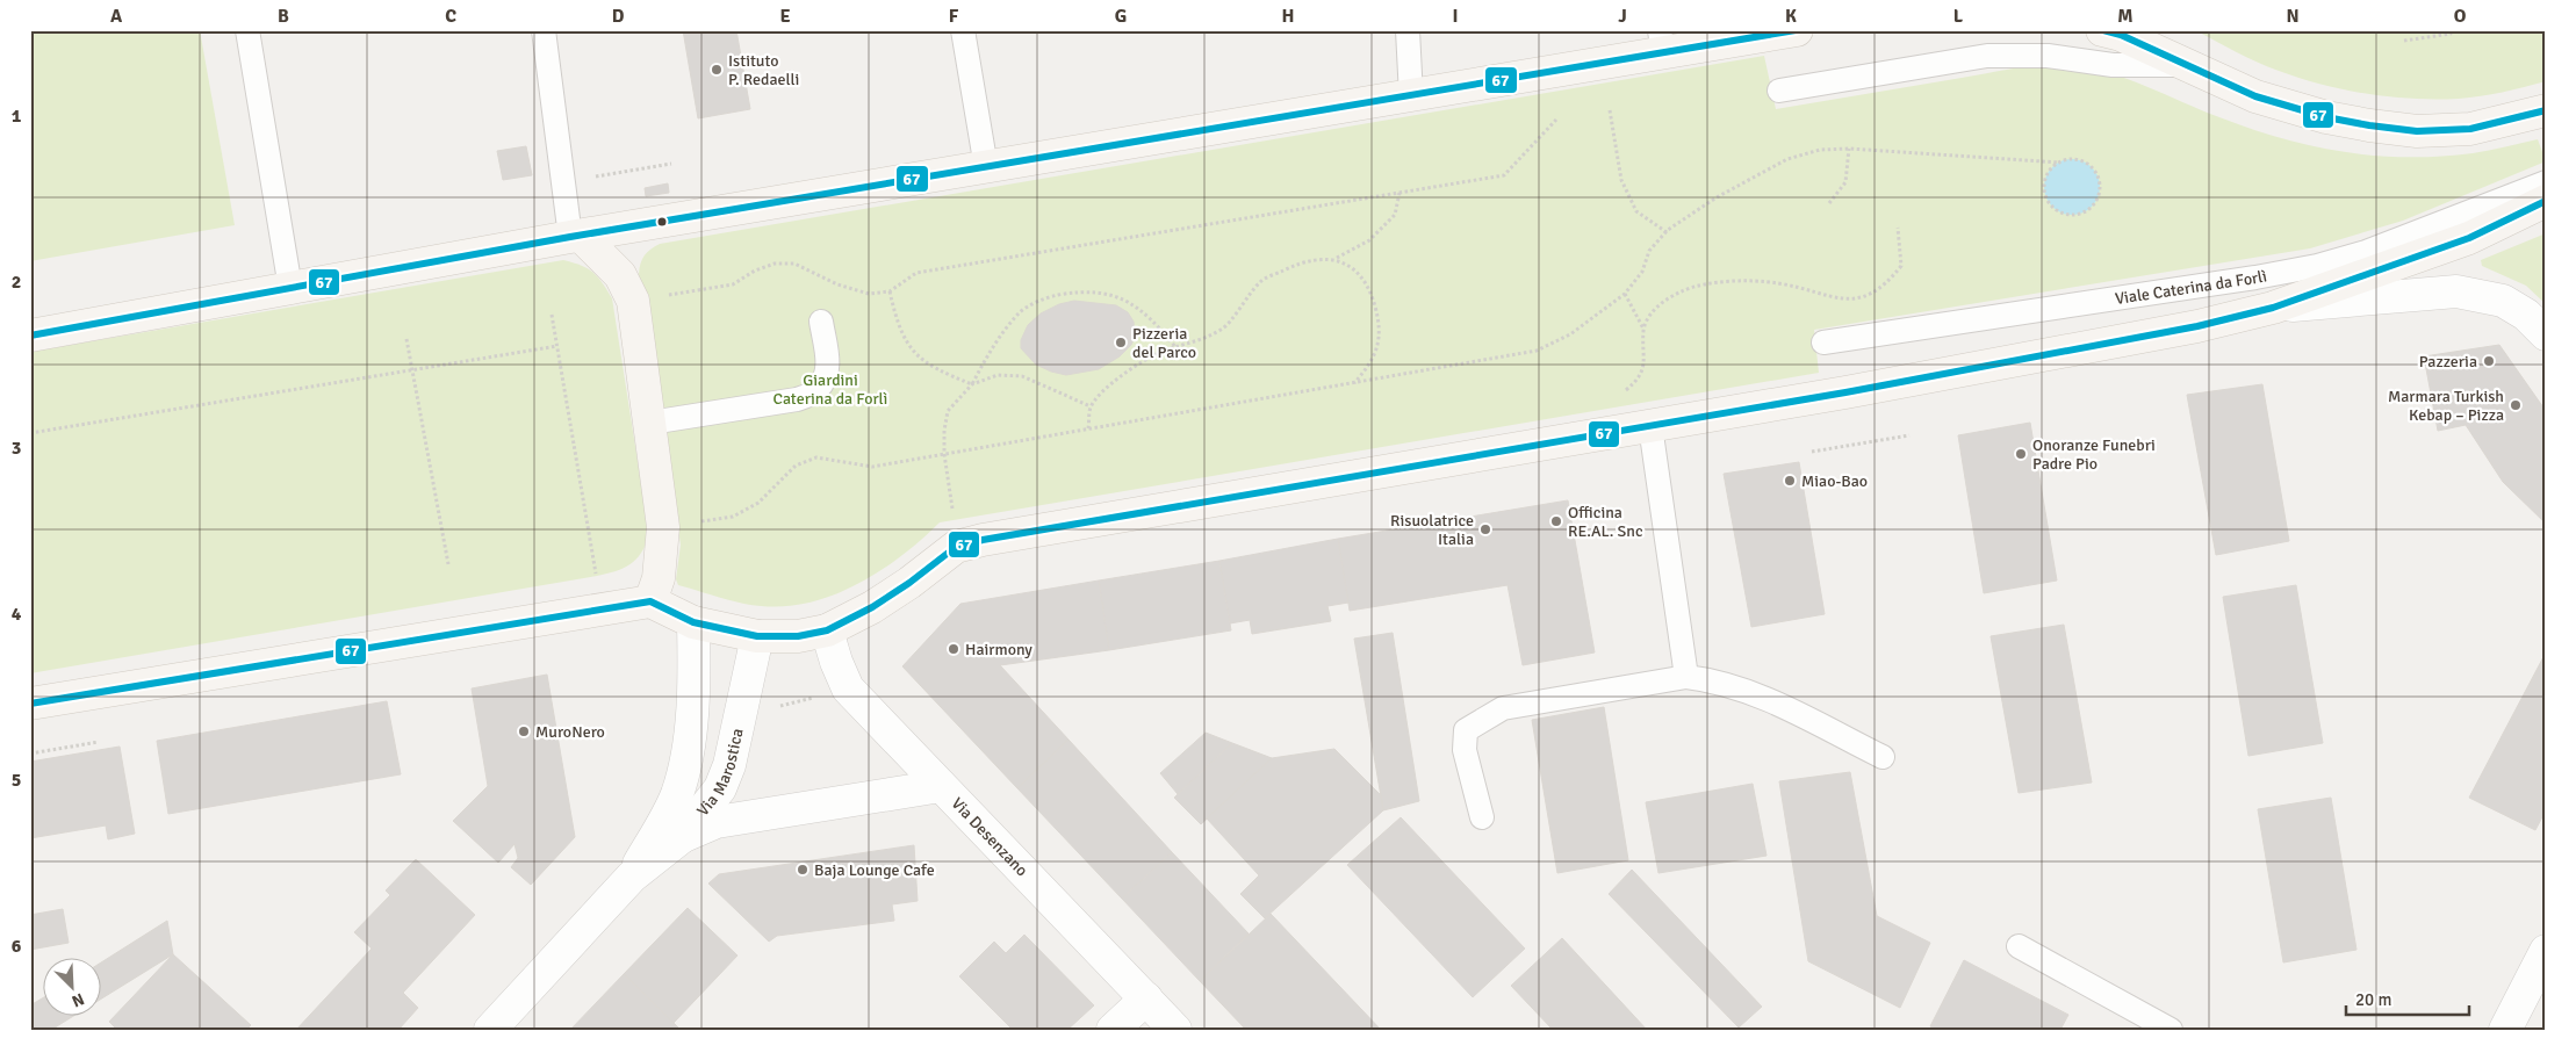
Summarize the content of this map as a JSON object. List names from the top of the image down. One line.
{"streets":{"main road":["Viale Caterina da Forlì"],"street":["Via Marostica","Via Desenzano"]},"crossings":[["Viale Caterina da Forlì","Via Marostica"],["Viale Caterina da Forlì","Via Desenzano"]],"parks":["Giardini Caterina da Forlì"],"places":["Istituto P. Redaelli","Pizzeria del Parco","Pazzeria","Marmara Turkish Kebap – Pizza","Onoranze Funebri Padre Pio","Miao-Bao","Officina RE.AL. Snc","Risuolatrice Italia","Hairmony","MuroNero","Baja Lounge Cafe"],"lines":["transit line 67"],"scale_bar":"20 m","north":"bottom right","grid":{"columns":["A","B","C","D","E","F","G","H","I","J","K","L","M","N","O"],"rows":["1","2","3","4","5","6"]}}
